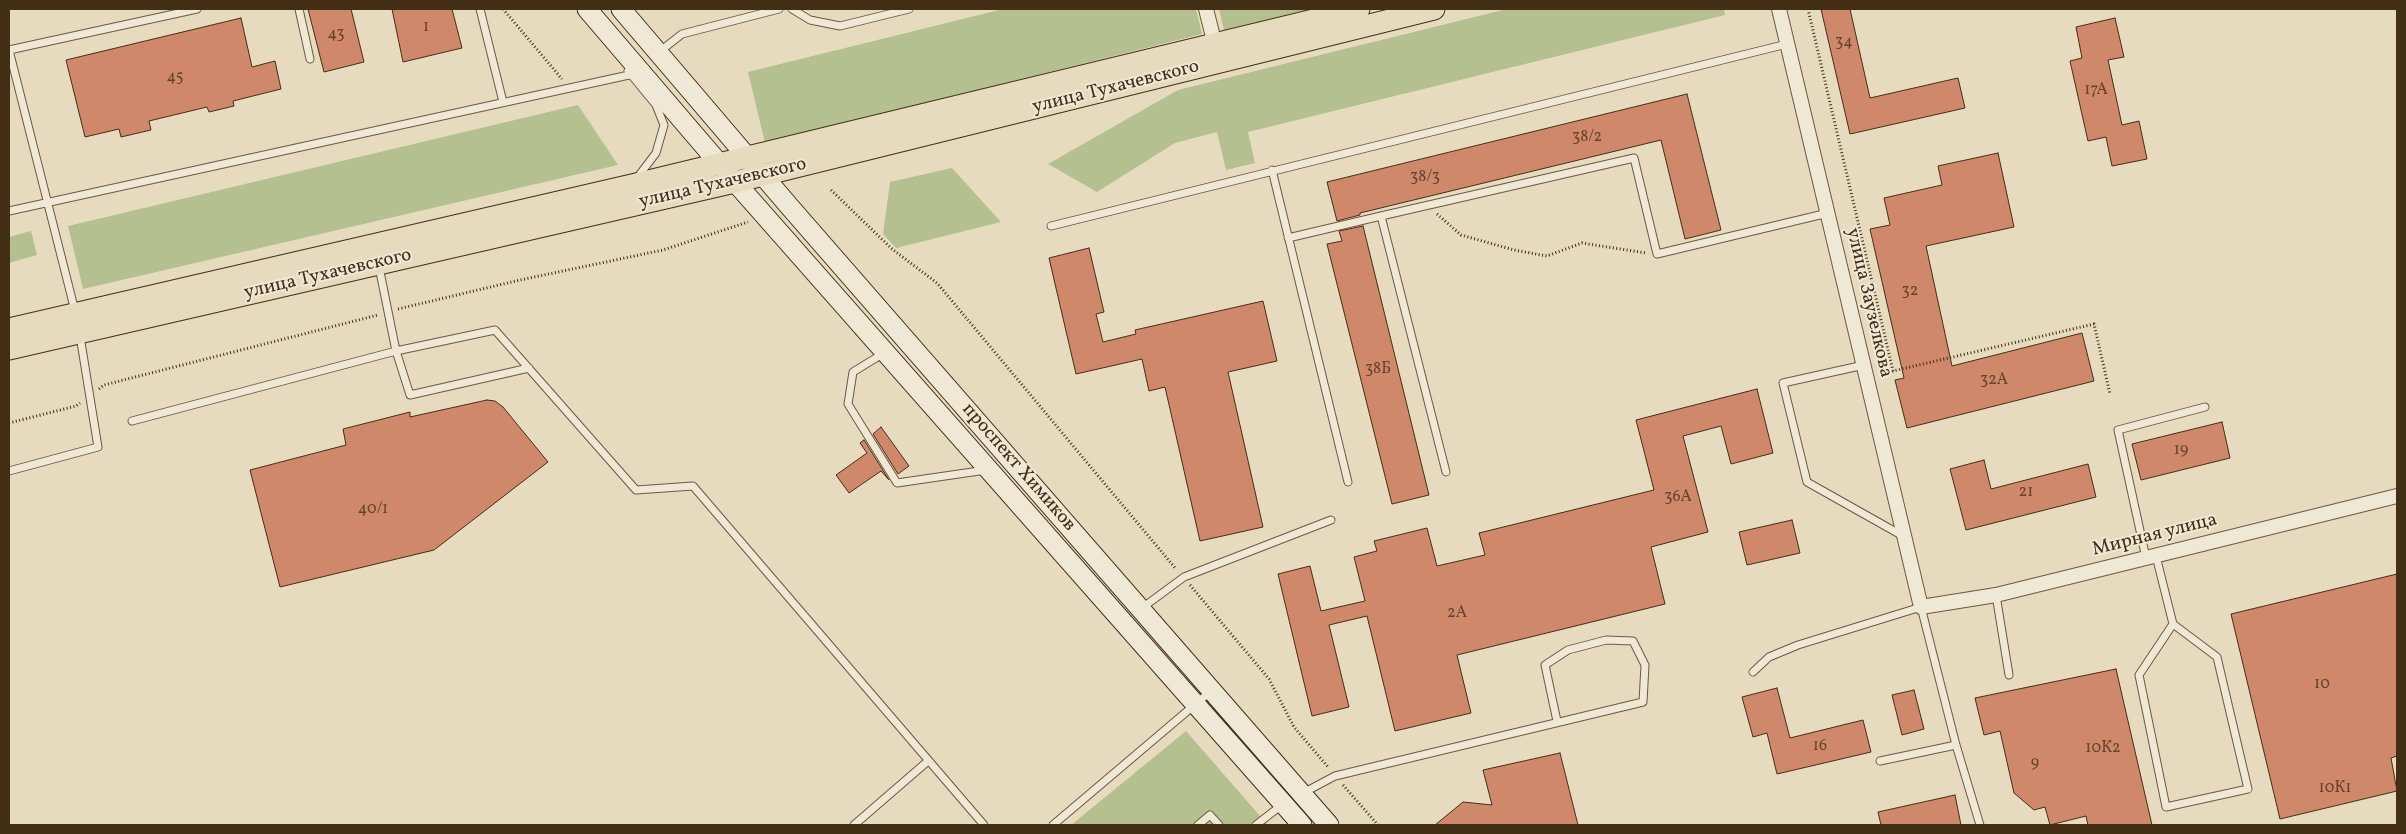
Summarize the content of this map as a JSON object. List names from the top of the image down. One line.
{"streets":{"main road":["улица Тухачевского","проспект Химиков"],"street":["улица Заузелкова","Мирная улица"]},"crossings":[["улица Тухачевского","проспект Химиков"],["улица Заузелкова","Мирная улица"]],"house_numbers":["1","43","34","45","17А","38/2","38/3","32","38Б","32А","19","21","36А","40/1","2А","10","16","10К2","9","10К1"]}
